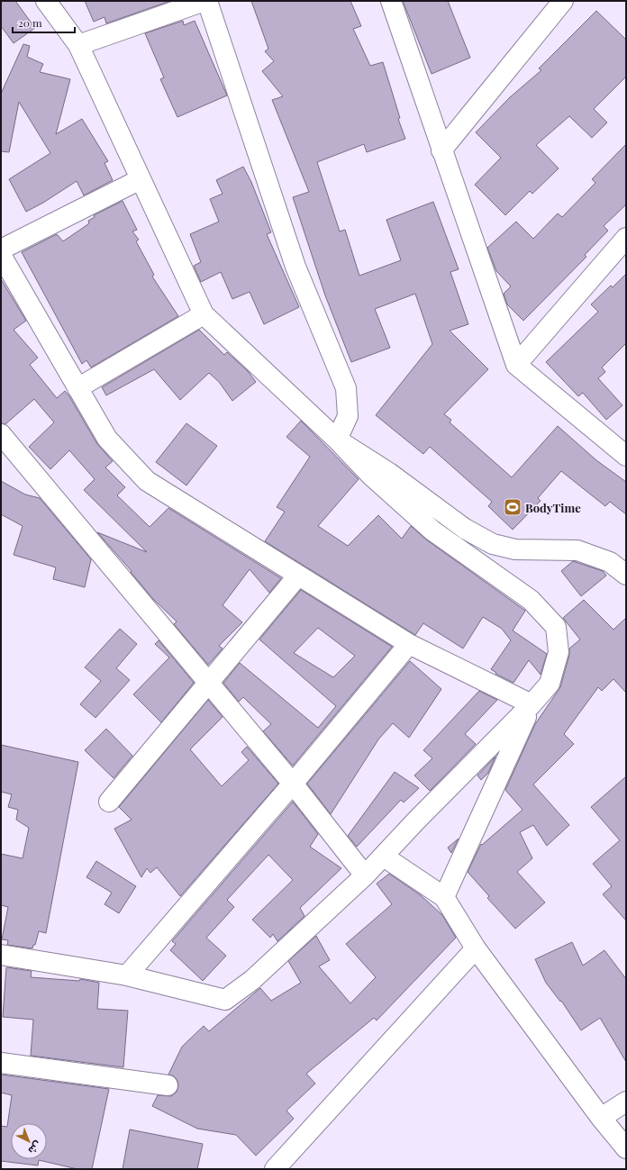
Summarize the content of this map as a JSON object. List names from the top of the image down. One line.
{"places":{"sports":["BodyTime"]},"scale_bar":"20 m","north":"bottom right"}
